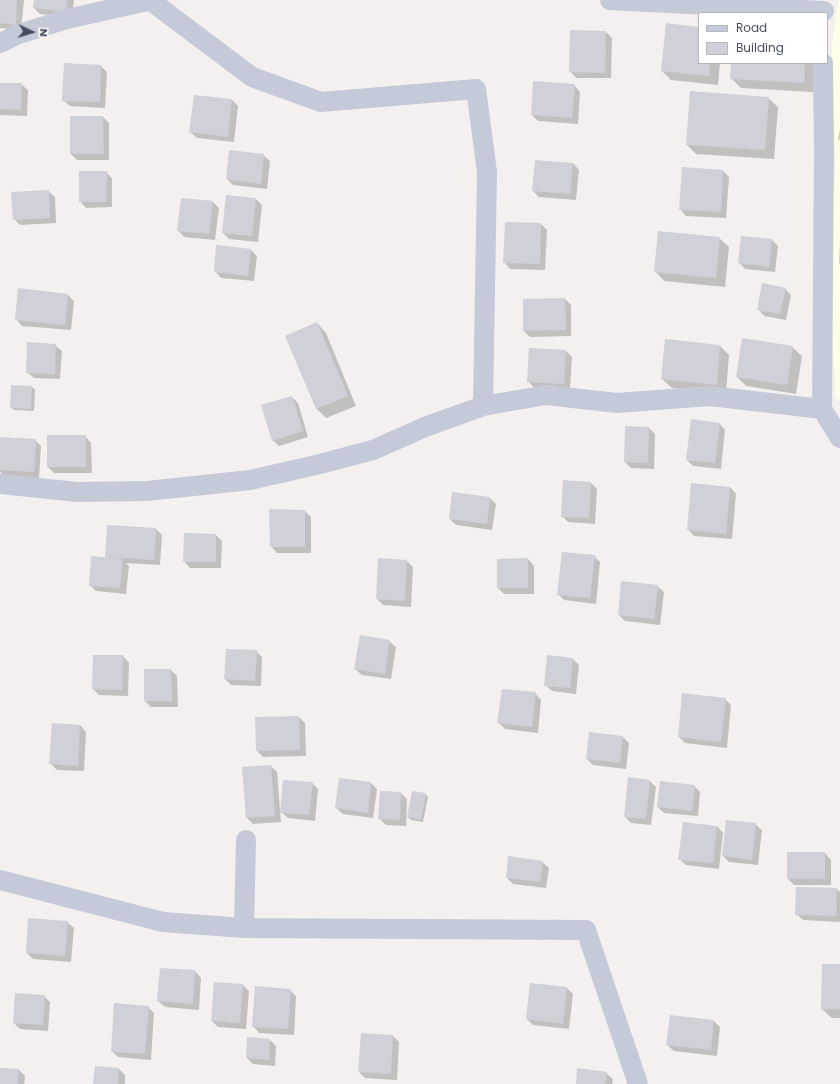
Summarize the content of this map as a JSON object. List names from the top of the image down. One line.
{"legend":["Road","Building"],"north":"right"}
